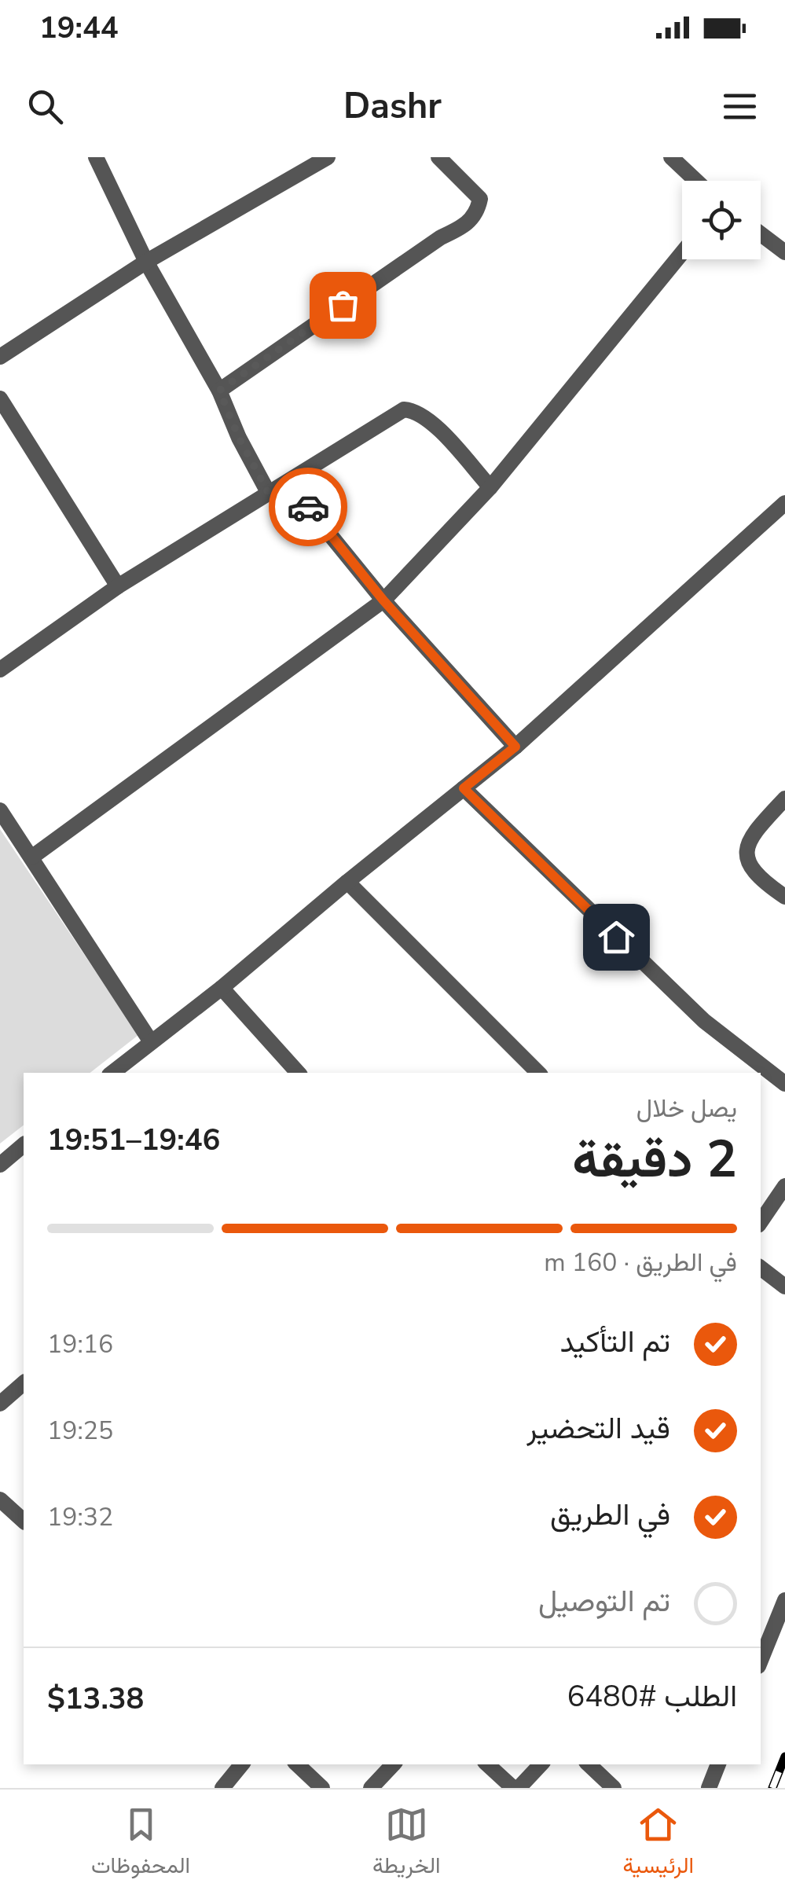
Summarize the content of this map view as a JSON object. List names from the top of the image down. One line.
{"page":{"status":"19:44","header":"Dashr","heading":["2 دقيقة","يصل خلال","19:46–19:51"],"panel":["الطلب #6480","$13.38"],"bar":"في الطريق · 160 m","list":[["تم التأكيد","19:16"],["قيد التحضير","19:25"],["في الطريق","19:32"],"تم التوصيل"],"tabs":["الرئيسية","الخريطة","المحفوظات"]}}
